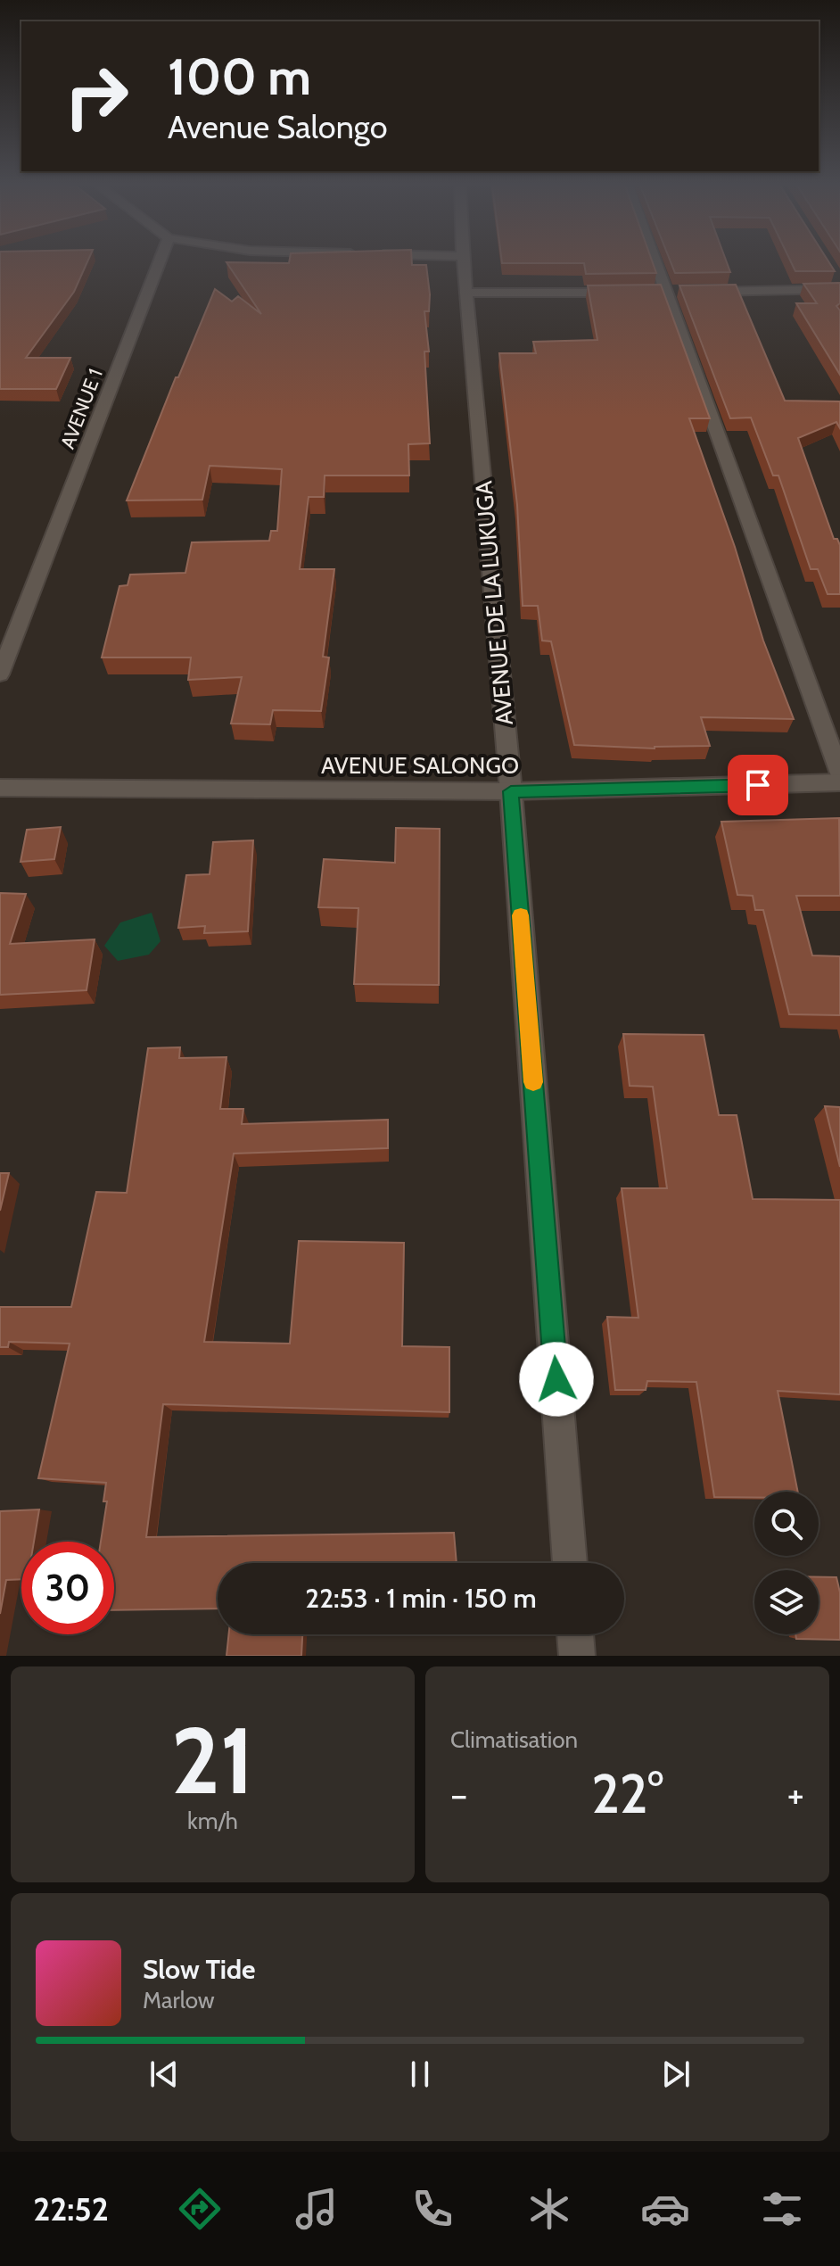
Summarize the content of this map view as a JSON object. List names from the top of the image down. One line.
{"streets":{"street":["AVENUE 1","AVENUE DE LA LUKUGA","AVENUE SALONGO"]},"crossings":[["AVENUE DE LA LUKUGA","AVENUE SALONGO"]],"page":{"turn":["100 m","Avenue Salongo"],"limit":"30","trip":"22:53 · 1 min · 150 m","tile":[["21","km/h"],"Climatisation"],"heat":["−","22°","+"],"song":["Slow Tide","Marlow"],"tabs":"22:52"}}
